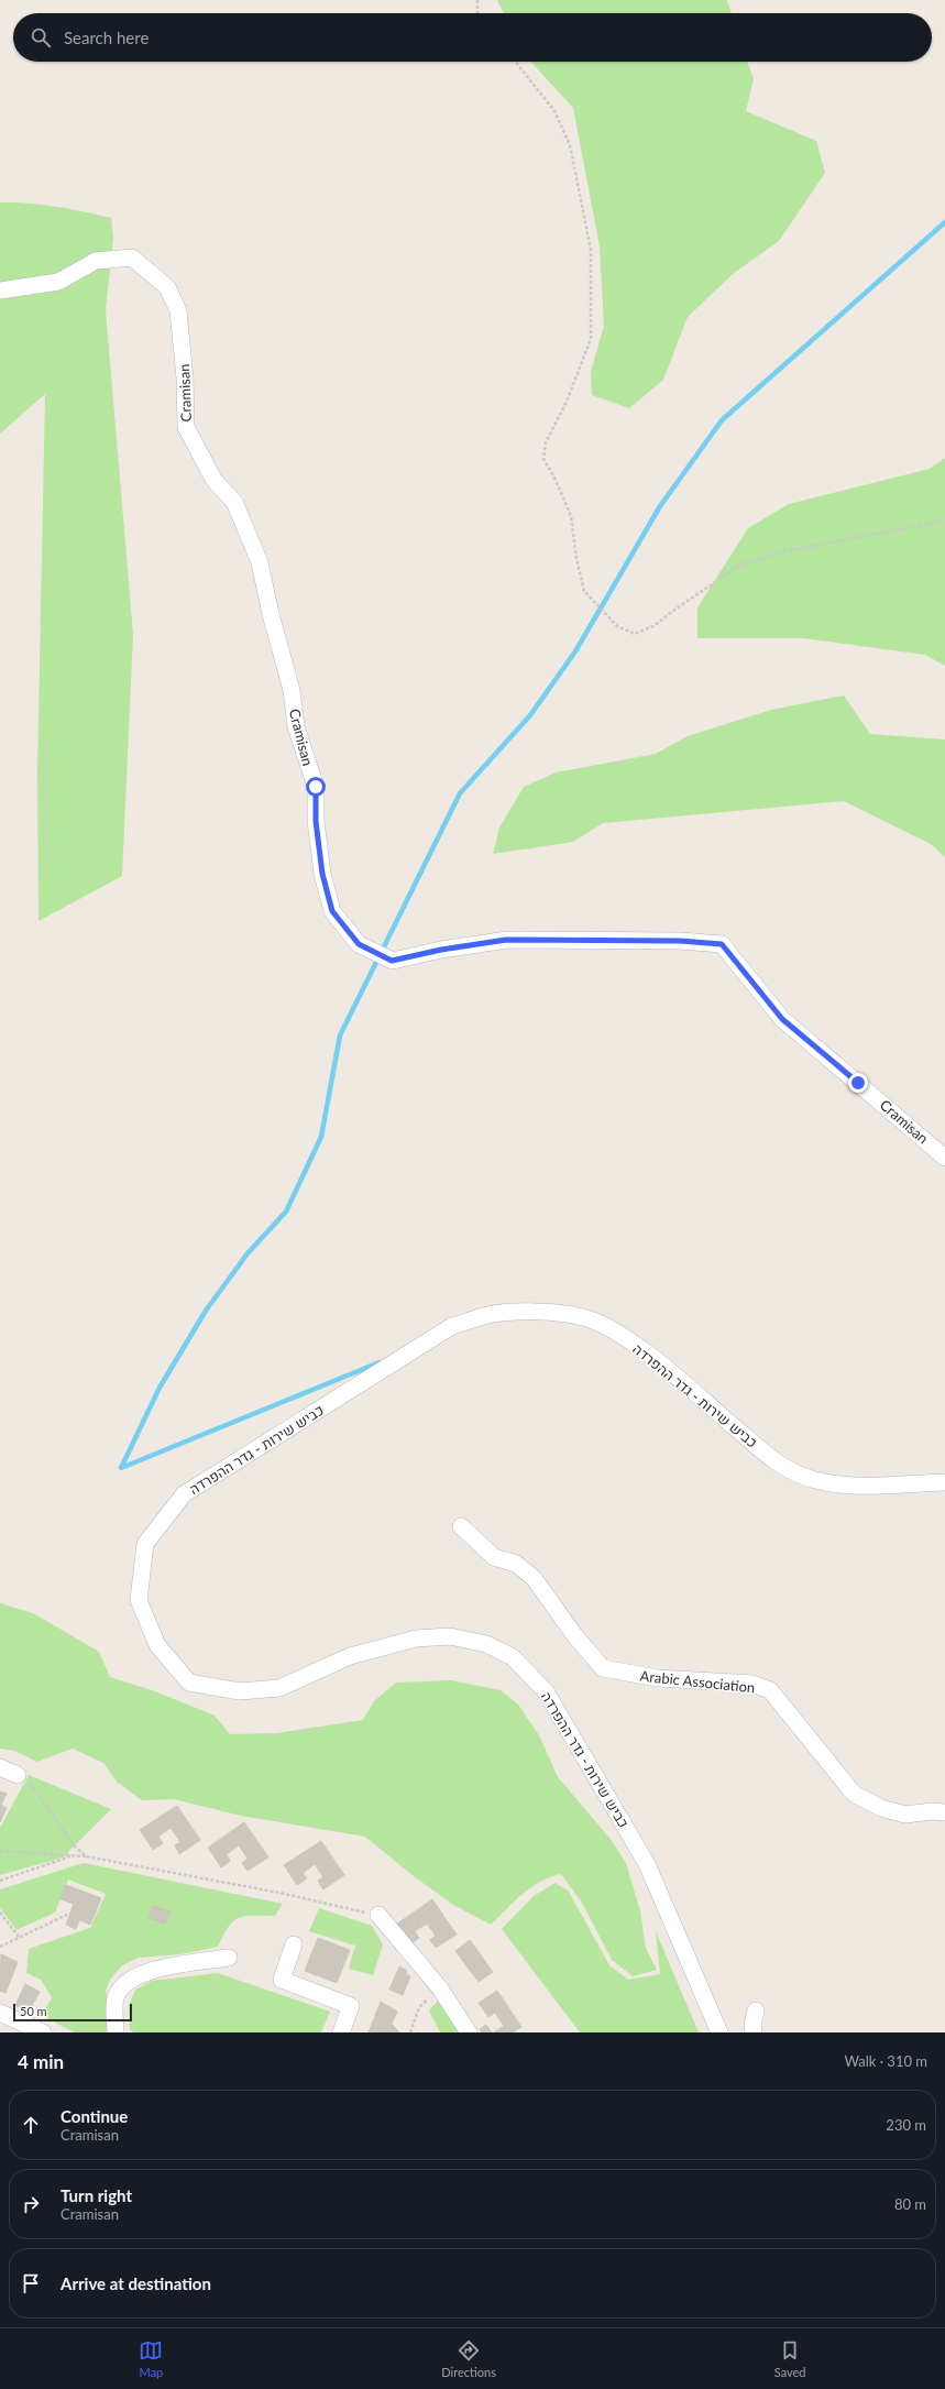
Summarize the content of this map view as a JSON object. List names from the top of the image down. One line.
{"streets":{"street":["Cramisan","כביש שירות - גדר ההפרדה","Arabic Association"]},"scale_bar":"50 m","page":{"search":"Search here","scale":"50 m","heading":["4 min","Walk · 310 m"],"list":[["Continue","Cramisan","230 m"],["Turn right","Cramisan","80 m"],"Arrive at destination"],"nav":["Map","Directions","Saved"]}}
